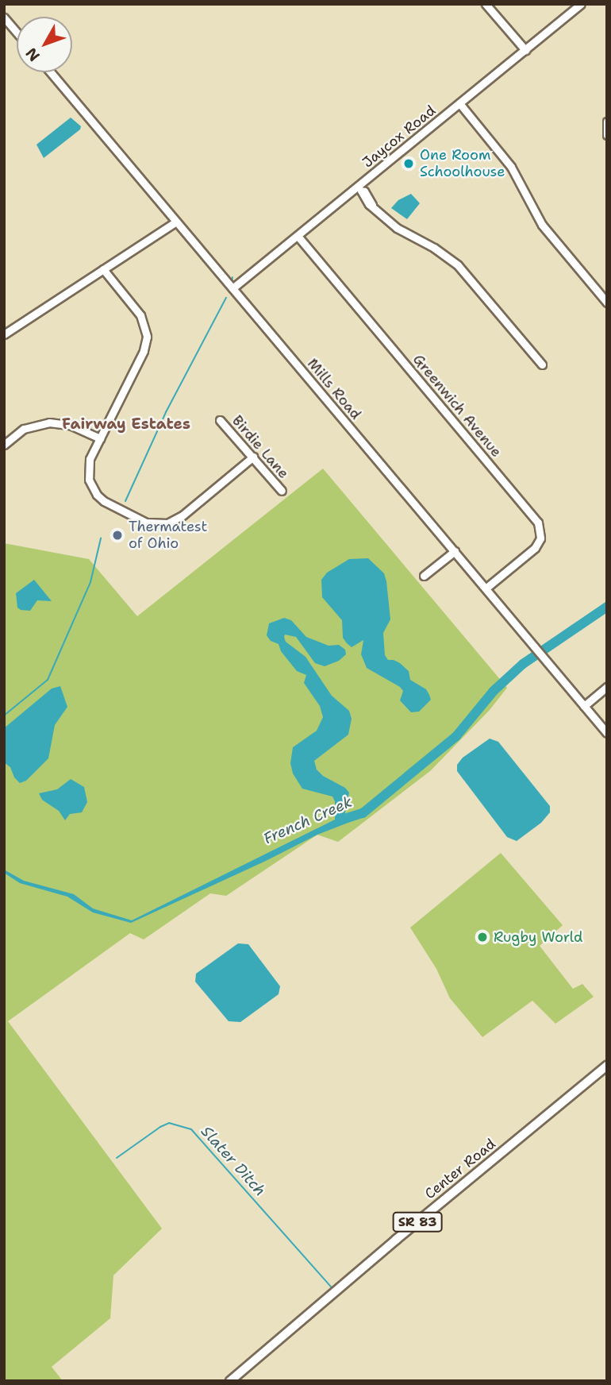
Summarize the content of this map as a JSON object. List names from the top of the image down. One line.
{"streets":{"main road":["Center Road","SR 83"],"street":["Jaycox Road","Mills Road","Greenwich Avenue","Birdie Lane"]},"crossings":[["Jaycox Road","Mills Road"],["Jaycox Road","Greenwich Avenue"],["Mills Road","Greenwich Avenue"]],"districts":["Fairway Estates"],"water":["French Creek","Slater Ditch"],"places":["One Room Schoolhouse","Thermatest of Ohio","Rugby World"],"north":"bottom left"}
